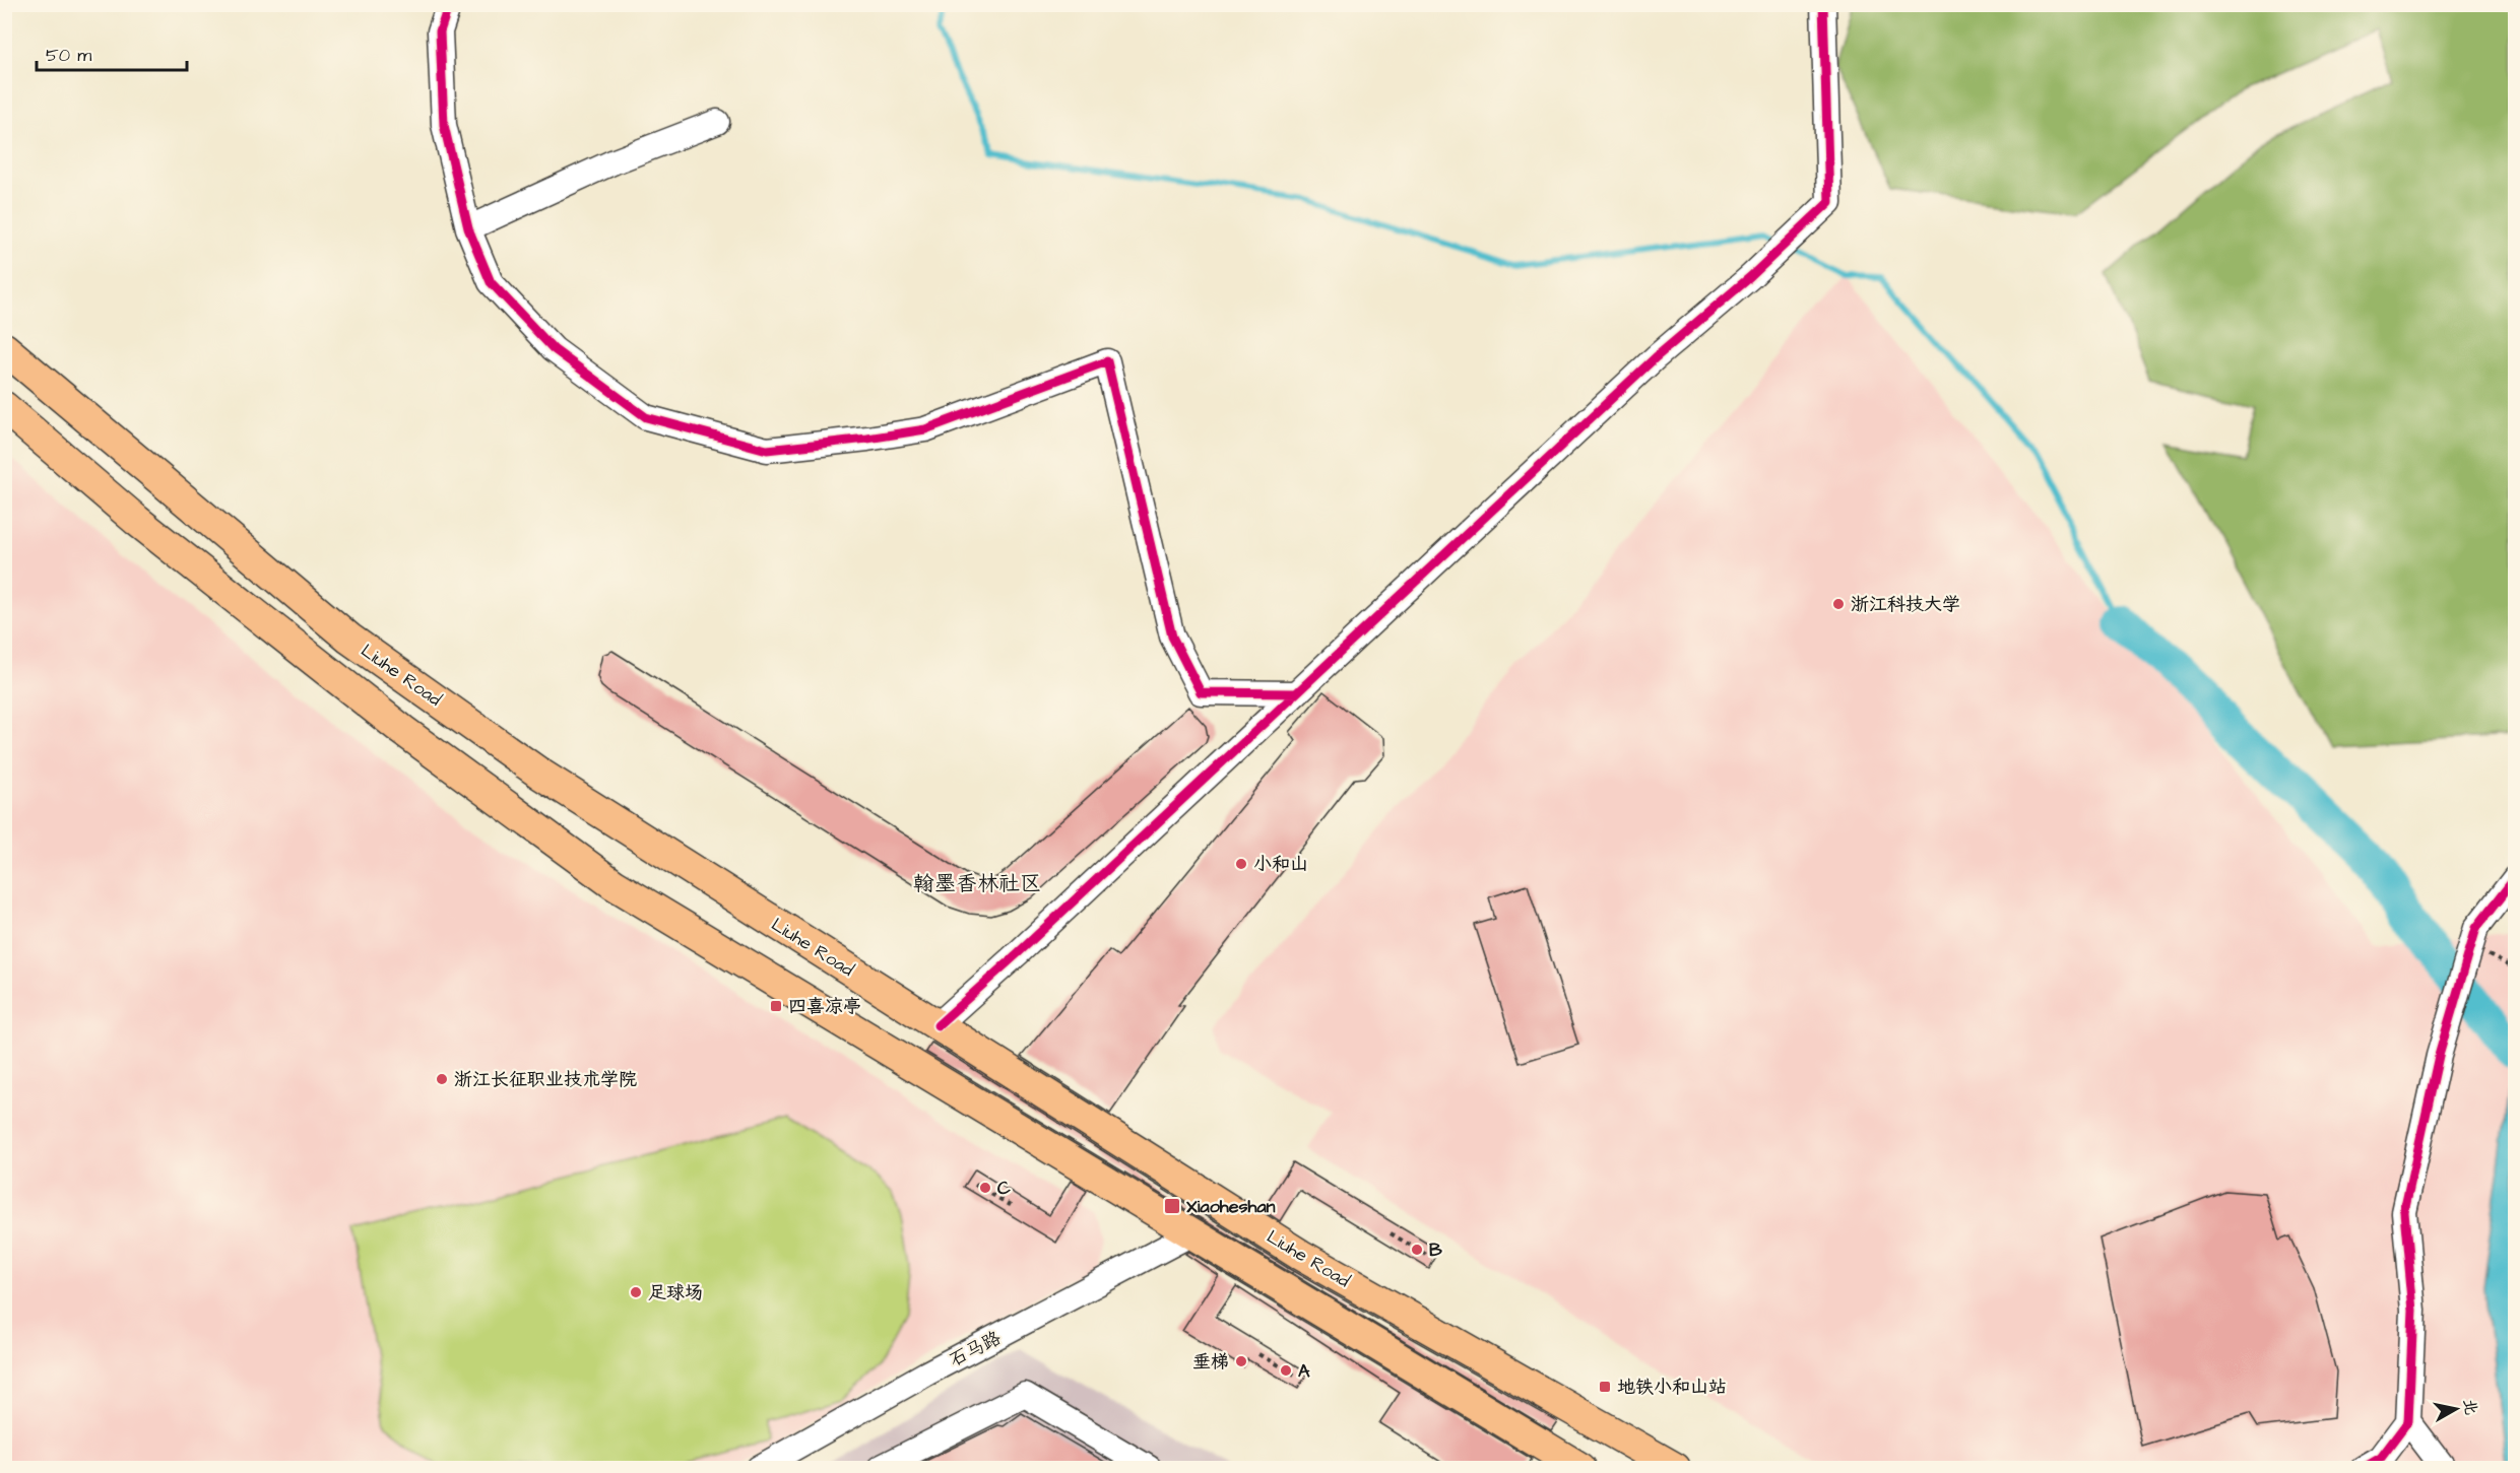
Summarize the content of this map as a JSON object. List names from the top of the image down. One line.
{"streets":{"main road":["Liuhe Road"],"street":["石马路"]},"crossings":[["Liuhe Road","石马路"]],"districts":["翰墨香林社区"],"places":{"other":["浙江科技大学","小和山","浙江长征职业技术学院","C","B","足球场","垂梯","A"],"transit":["四喜凉亭","Xiaoheshan","地铁小和山站"]},"scale_bar":"50 m","north":"right"}
